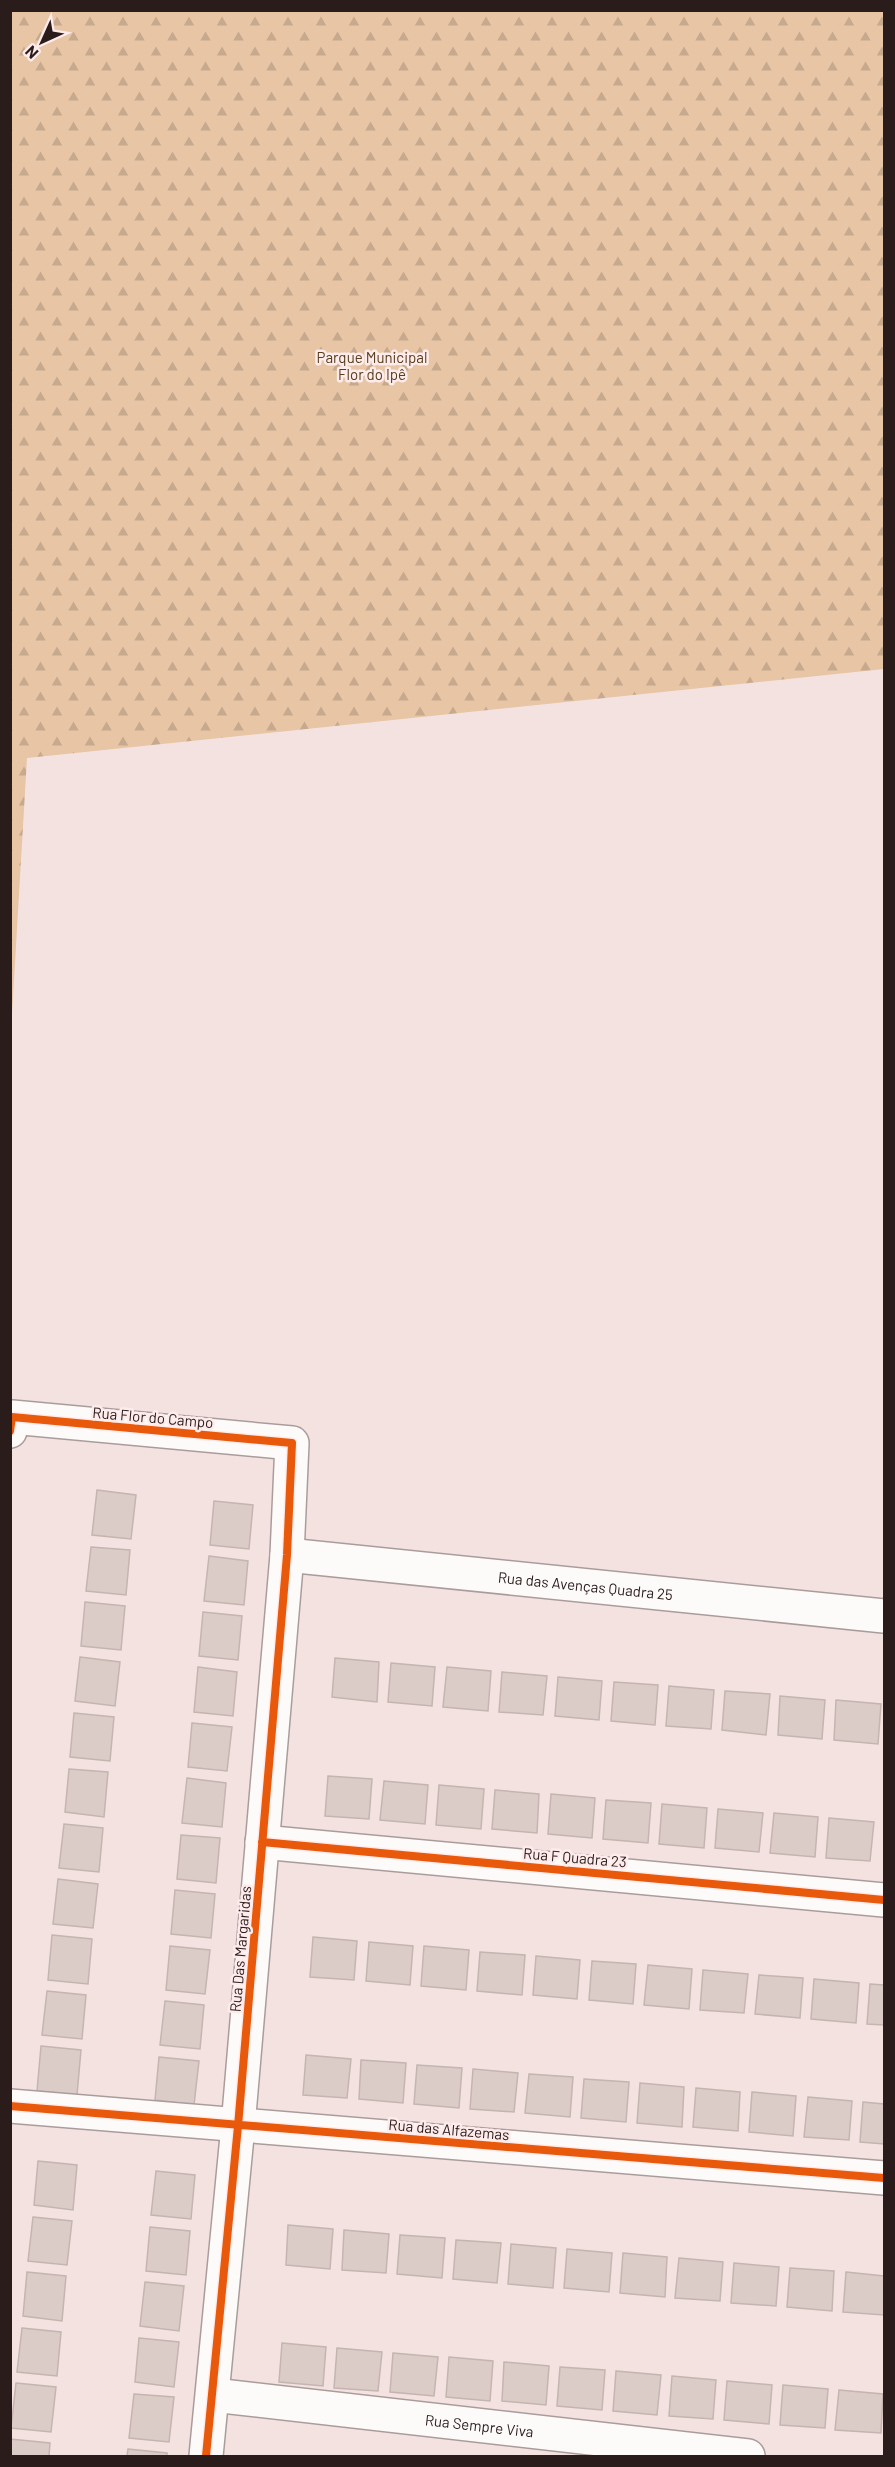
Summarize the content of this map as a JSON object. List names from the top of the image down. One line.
{"streets":{"street":["Rua Flor do Campo","Rua das Avenças Quadra 25","Rua F Quadra 23","Rua Das Margaridas","Rua das Alfazemas","Rua Sempre Viva"]},"crossings":[["Rua Flor do Campo","Rua Das Margaridas"],["Rua das Avenças Quadra 25","Rua Das Margaridas"],["Rua F Quadra 23","Rua Das Margaridas"],["Rua Das Margaridas","Rua das Alfazemas"],["Rua Das Margaridas","Rua Sempre Viva"]],"parks":["Parque Municipal Flor do Ipê"],"north":"bottom left"}
